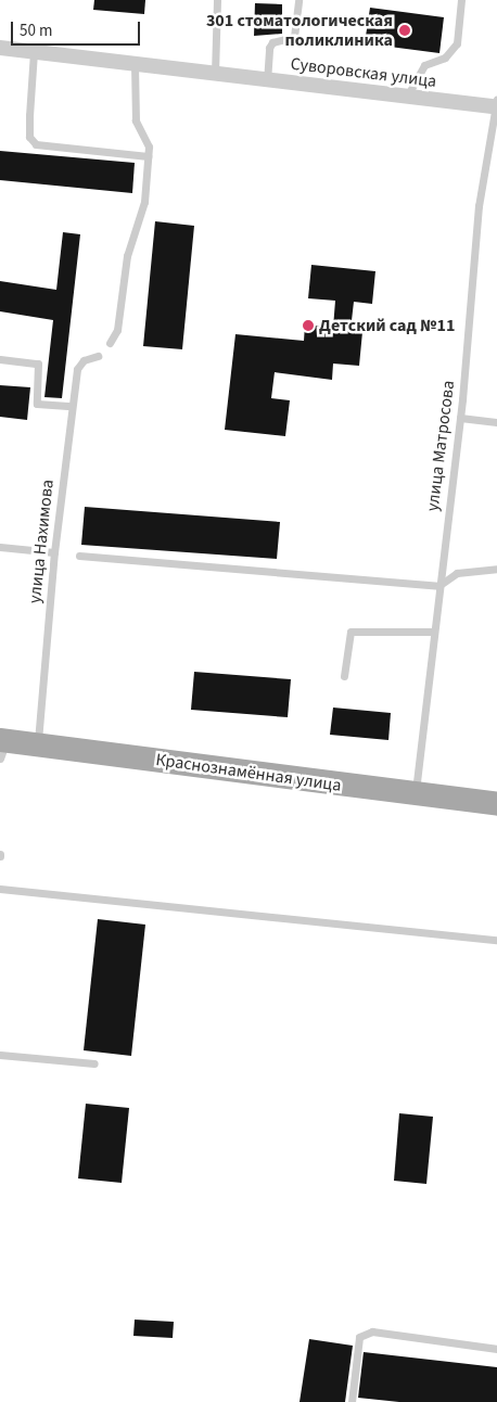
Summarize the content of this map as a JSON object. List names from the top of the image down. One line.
{"streets":{"main road":["Краснознамённая улица"],"street":["Суворовская улица"],"lane":["улица Матросова","улица Нахимова"]},"crossings":[["Суворовская улица","улица Матросова"],["улица Матросова","Краснознамённая улица"],["улица Нахимова","Краснознамённая улица"]],"places":["301 стоматологическая поликлиника","Детский сад №11"],"scale_bar":"50 m"}
